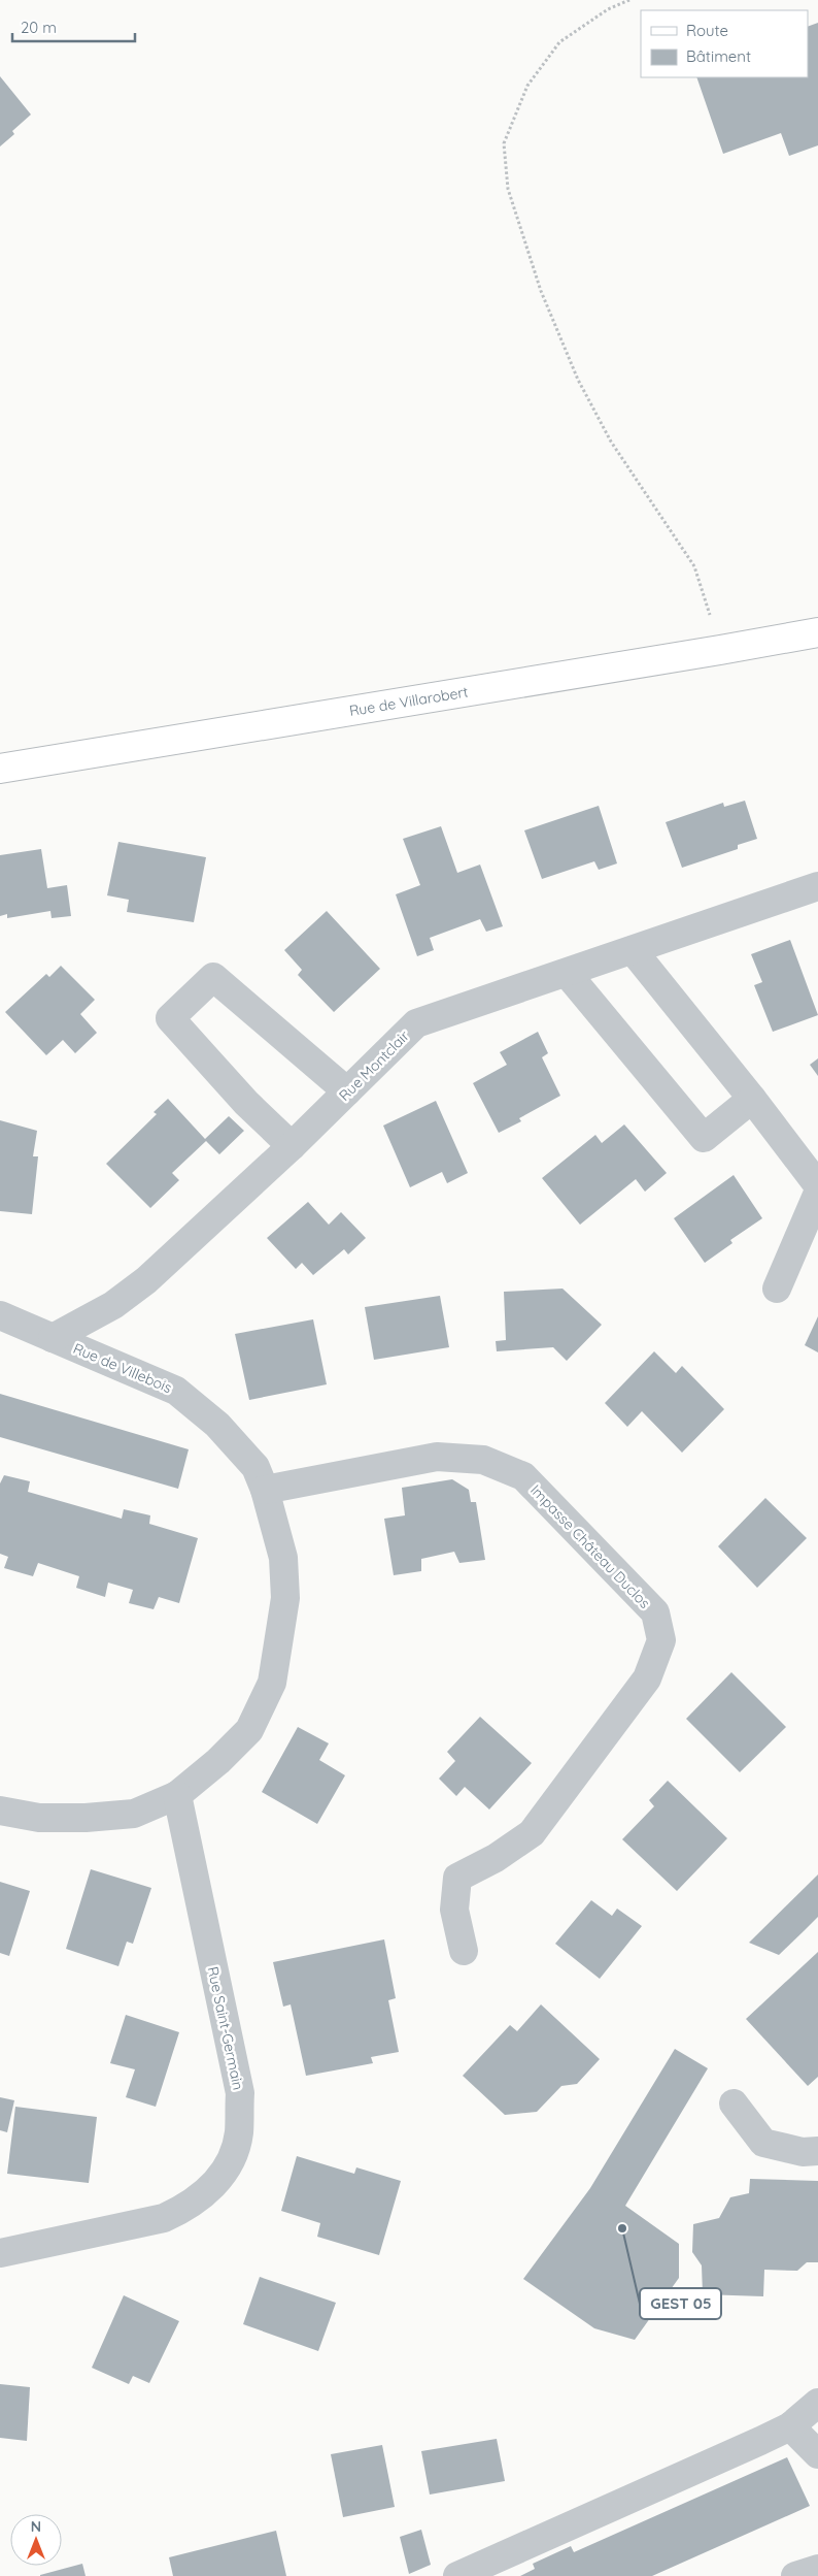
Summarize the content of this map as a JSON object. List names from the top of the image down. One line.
{"streets":{"main road":["Rue de Villarobert"],"street":["Rue Montclair","Rue de Villebois","Impasse Château Duclos","Rue Saint-Germain"]},"crossings":[["Rue Montclair","Rue de Villebois"],["Rue de Villebois","Impasse Château Duclos"],["Rue de Villebois","Rue Saint-Germain"]],"places":["GEST 05"],"legend":["Route","Bâtiment"],"scale_bar":"20 m","north":"top"}
